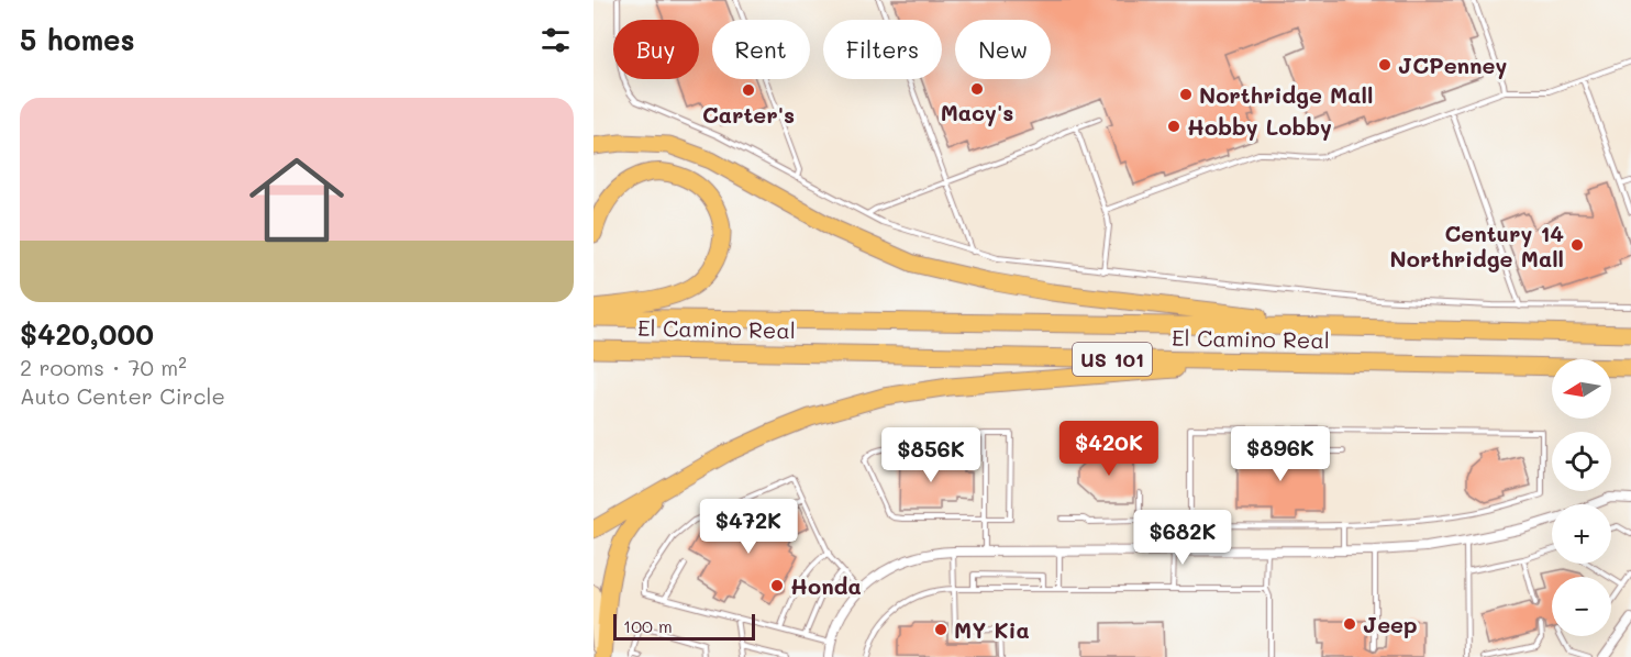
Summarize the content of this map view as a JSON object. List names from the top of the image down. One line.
{"streets":{"highway":["El Camino Real","US 101"]},"places":["JCPenney","Macy's","Carter's","Northridge Mall","Hobby Lobby","Century 14 Northridge Mall","Honda","Jeep","MY Kia"],"scale_bar":"100 m","north":"left","page":{"heading":"5 homes","chip":["Buy","Rent","Filters","New"],"list":[{"name":"$420,000","note":"2 rooms · 70 m² · Auto Center Circle"}],"map_buttons":["+","−"],"price":["$420K","$896K","$856K","$472K","$682K"],"scale":"100 m"}}
